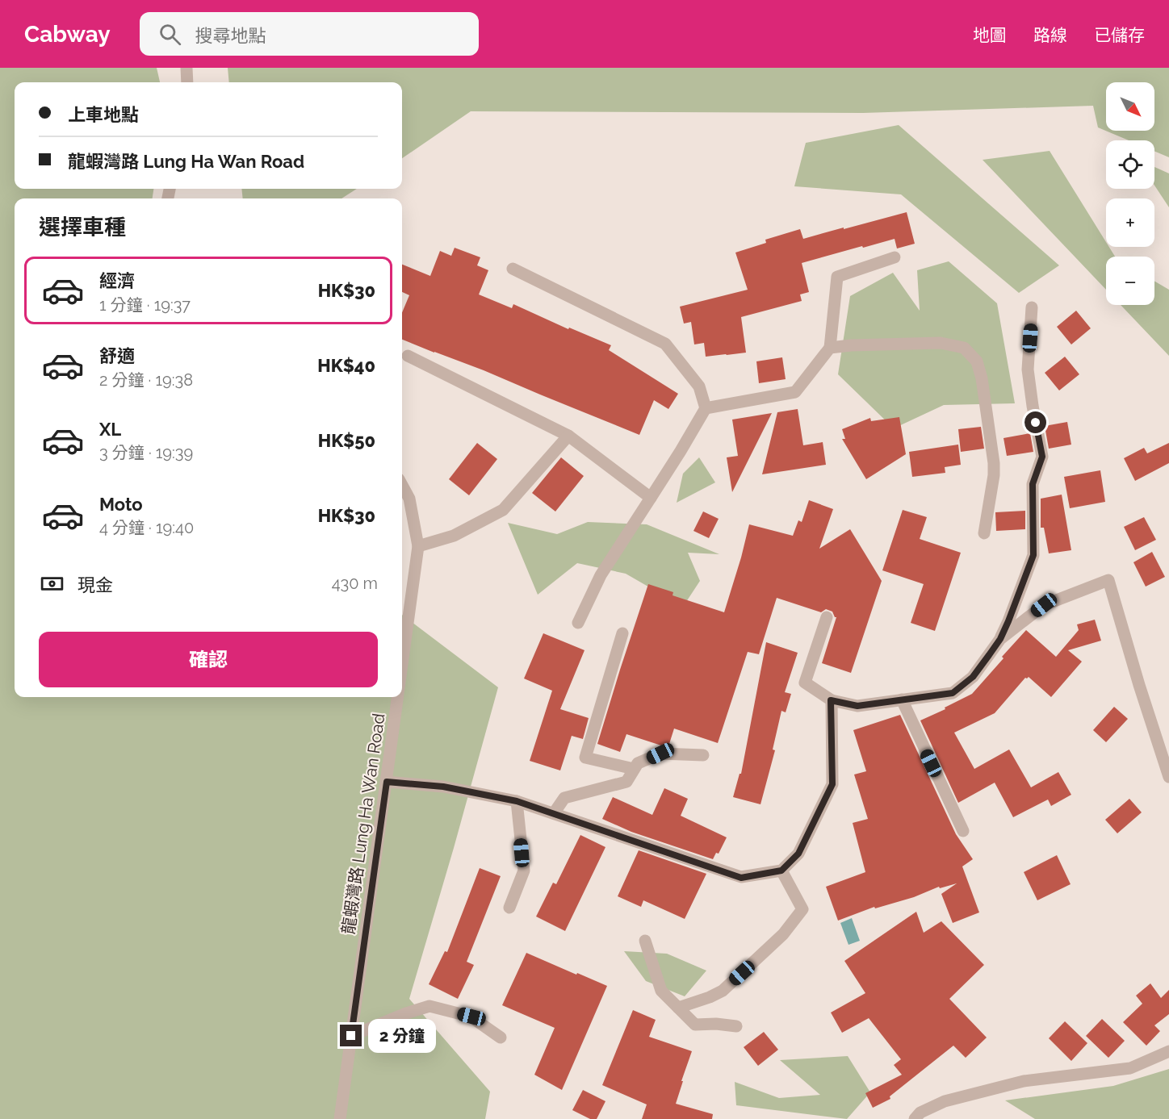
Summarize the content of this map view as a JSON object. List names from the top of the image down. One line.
{"streets":{"street":["龍蝦灣路 Lung Ha Wan Road"]},"north":"bottom right","page":{"header":"Cabway","search":"搜尋地點","nav":["地圖","路線","已儲存"],"map_buttons":["+","−"],"banner":["上車地點","龍蝦灣路 Lung Ha Wan Road"],"heading":"選擇車種","list":[{"name":"經濟","note":"1 分鐘 · 19:37","value":"HK$30"},{"name":"舒適","note":"2 分鐘 · 19:38","value":"HK$40"},{"name":"XL","note":"3 分鐘 · 19:39","value":"HK$50"},{"name":"Moto","note":"4 分鐘 · 19:40","value":"HK$30"}],"pay":["現金","430 m"],"buttons":"確認","bubble":"2 分鐘"}}
